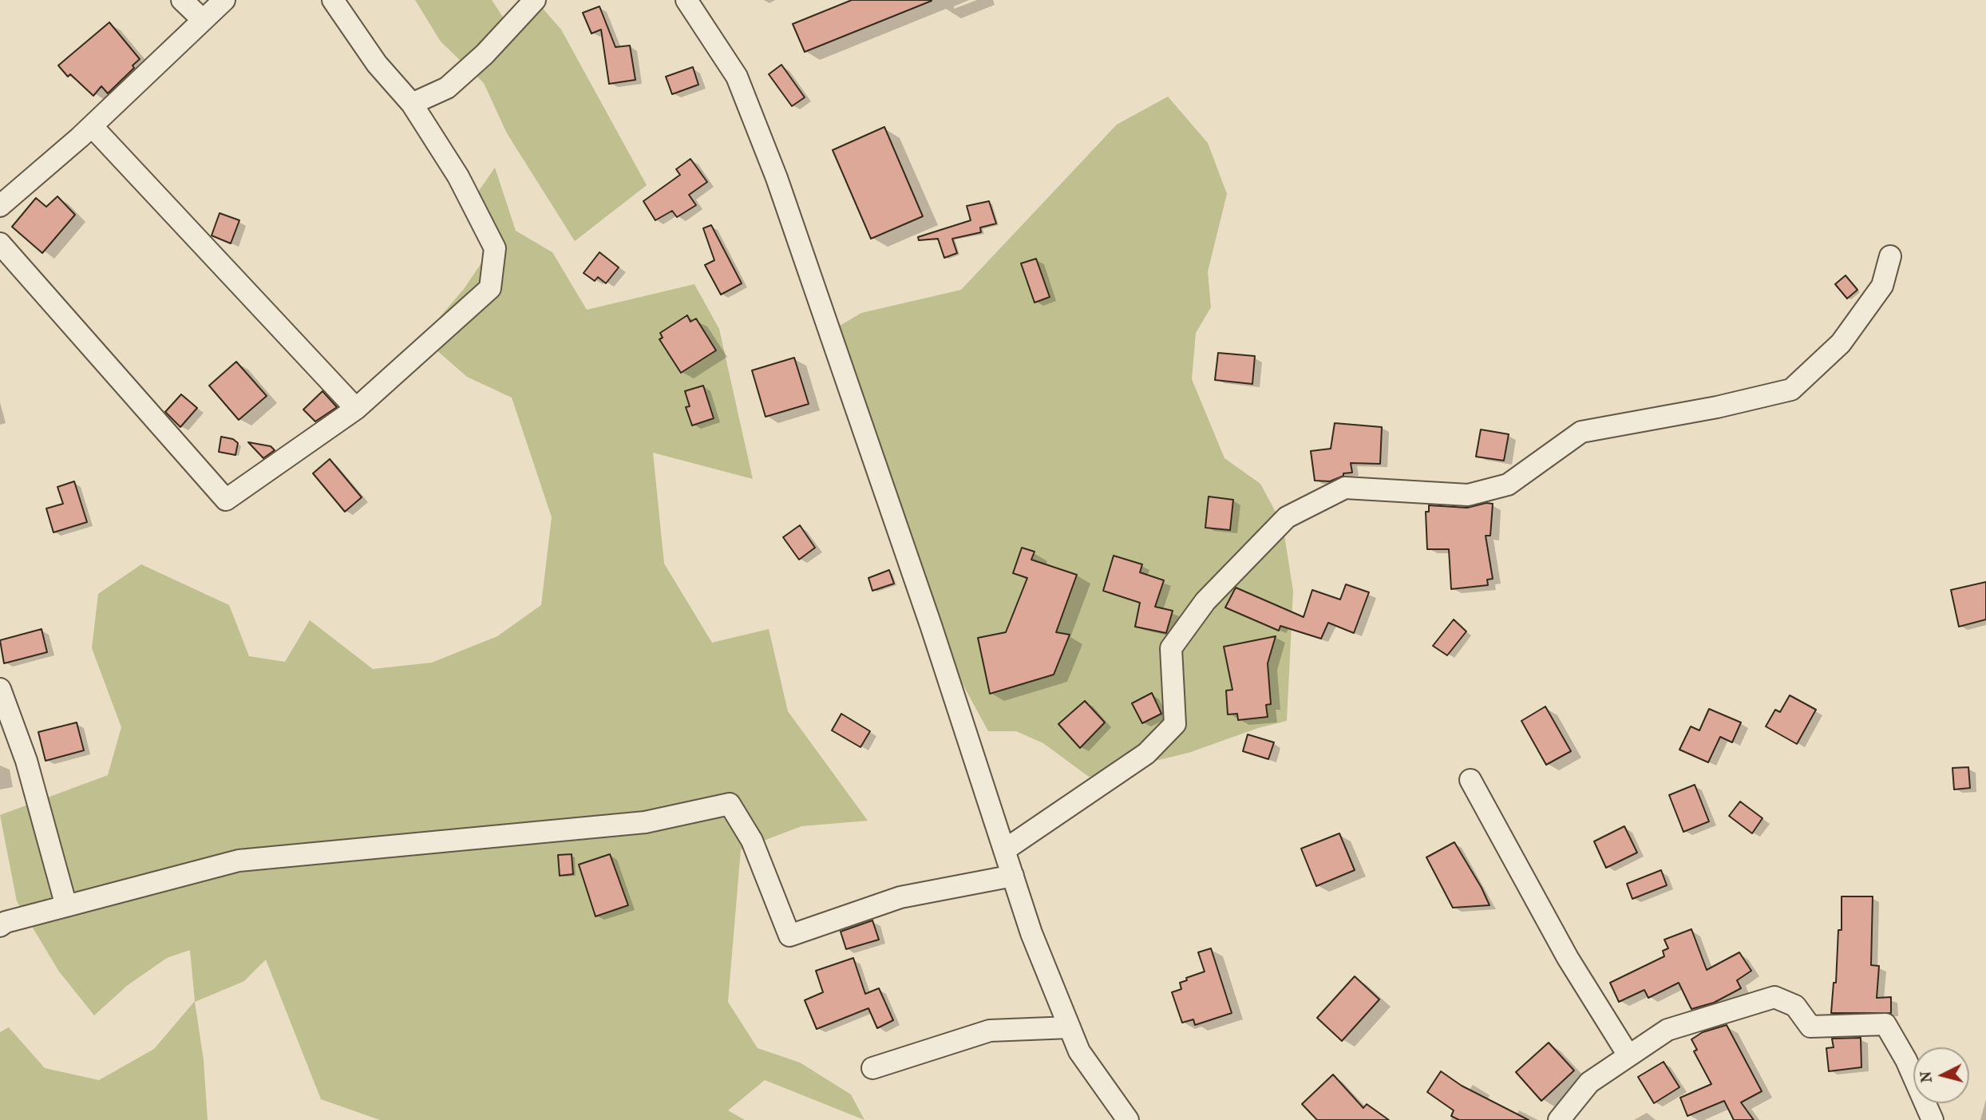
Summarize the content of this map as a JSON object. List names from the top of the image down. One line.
{"north":"left"}
